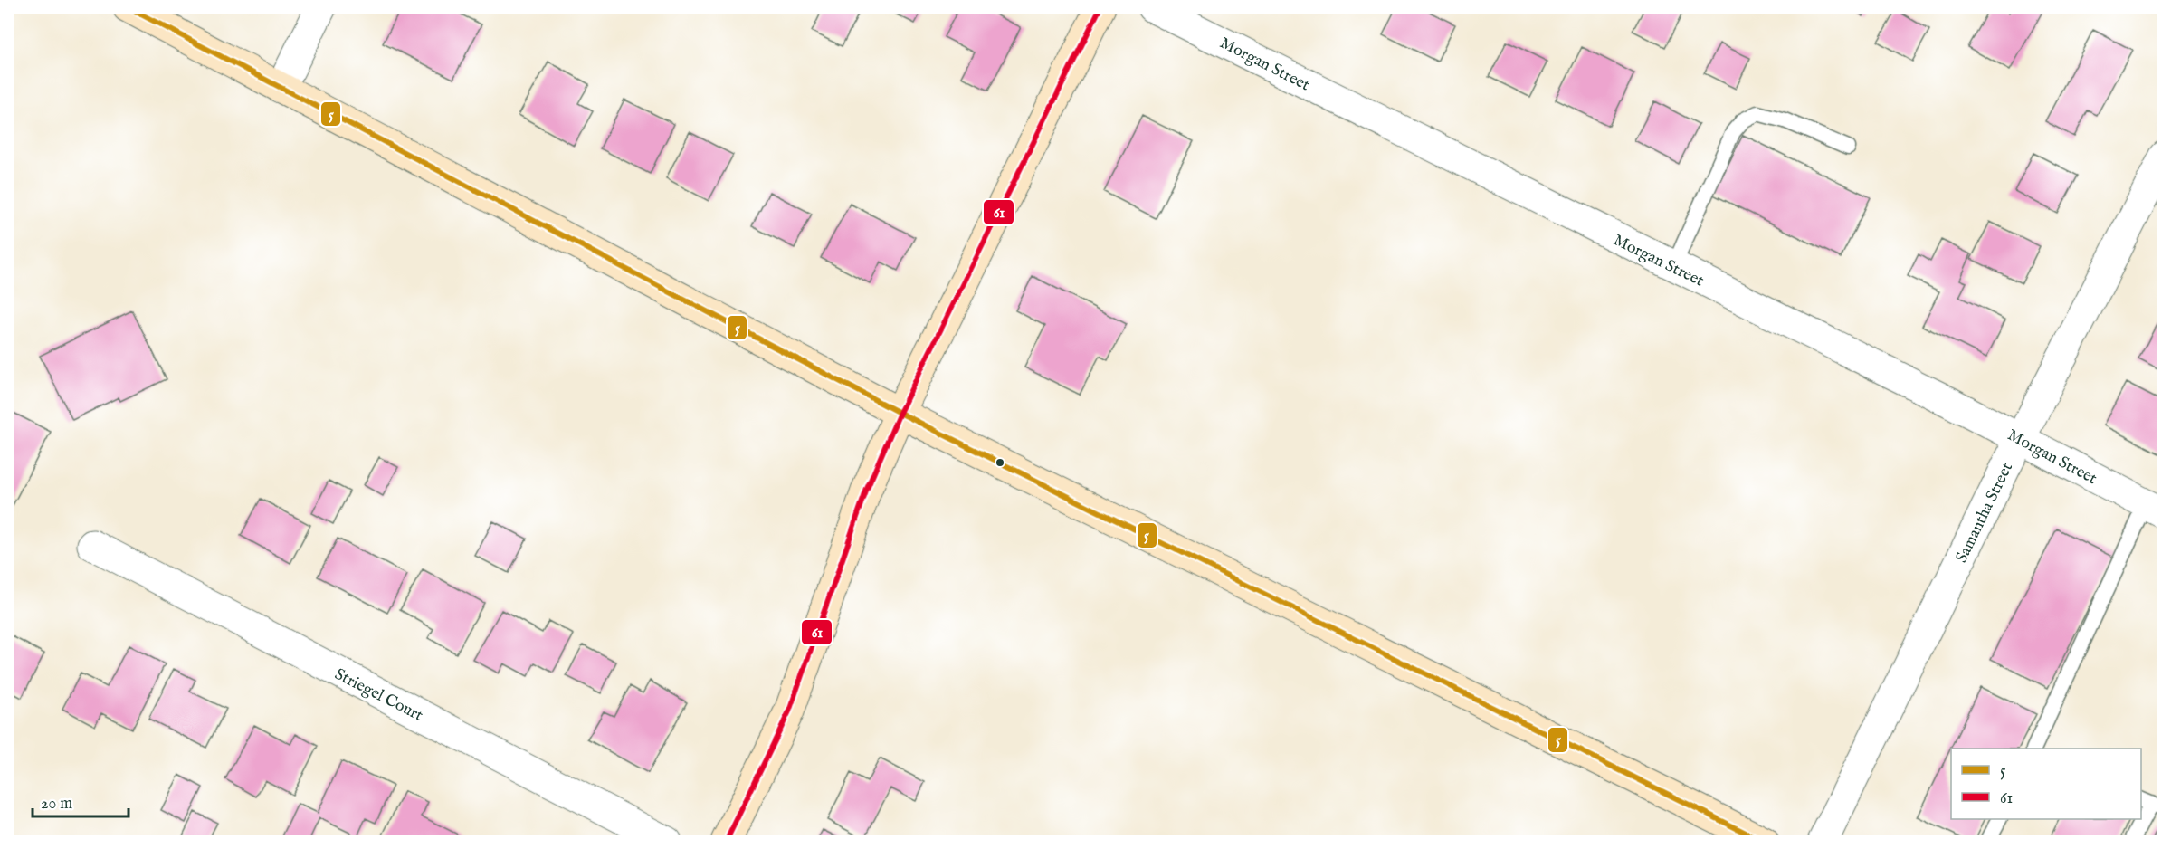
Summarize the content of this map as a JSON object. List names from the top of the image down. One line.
{"streets":{"street":["Morgan Street","Samantha Street","Striegel Court"]},"crossings":[["Morgan Street","Samantha Street"]],"lines":["transit line 5","transit line 61"],"legend":["5","61"],"scale_bar":"20 m"}
